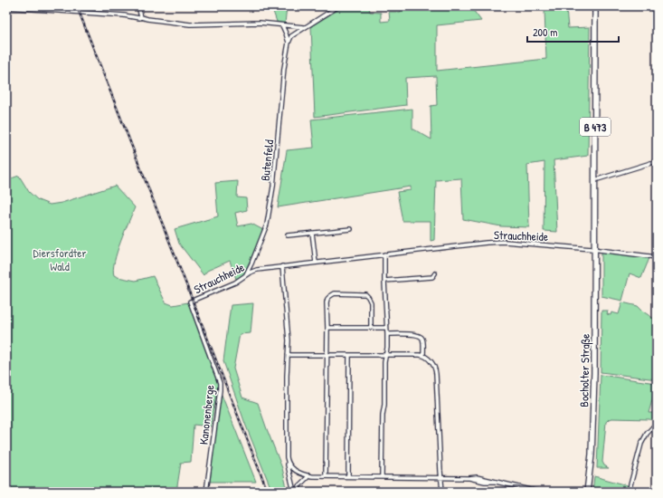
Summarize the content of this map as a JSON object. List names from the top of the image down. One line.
{"streets":{"main road":["B 473","Bocholter Straße"],"street":["Butenfeld","Strauchheide","Kanonenberge"]},"crossings":[["B 473","Strauchheide"],["B 473","Bocholter Straße"],["Butenfeld","Strauchheide"],["Strauchheide","Bocholter Straße"],["Strauchheide","Kanonenberge"]],"parks":["Diersfordter Wald"],"scale_bar":"200 m"}
